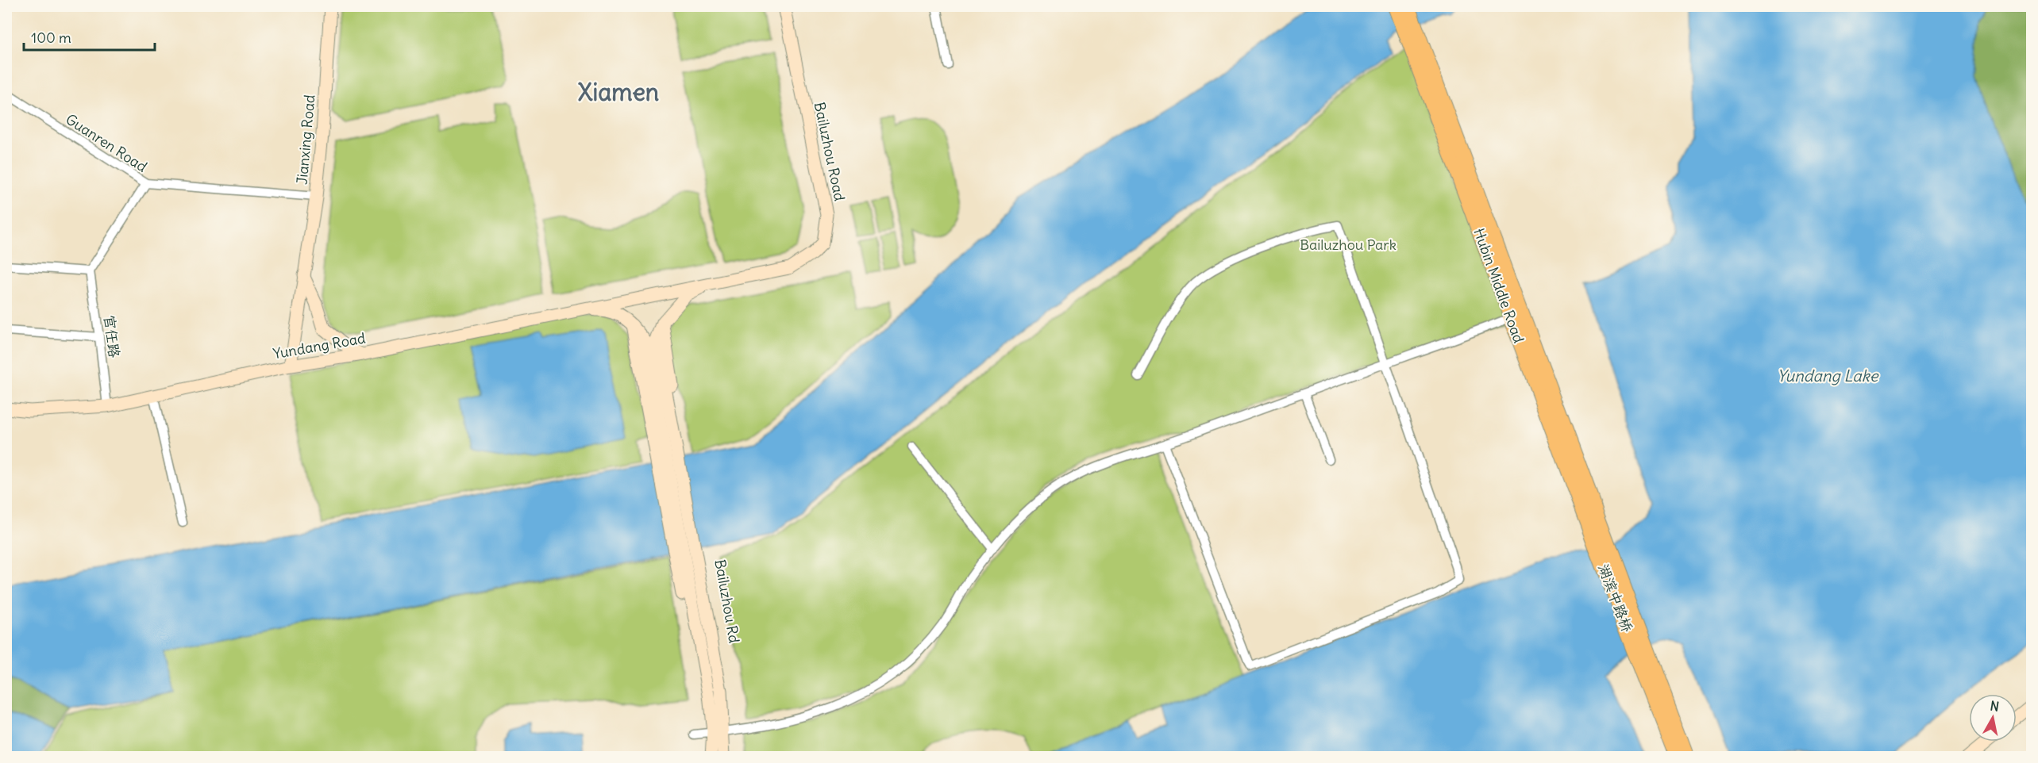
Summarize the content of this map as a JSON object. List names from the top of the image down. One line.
{"streets":{"main road":["Jianxing Road","Bailuzhou Road","Hubin Middle Road","Yundang Road","湖滨中路桥","Bailuzhou Rd"],"street":["Guanren Road","官任路"]},"crossings":[["Jianxing Road","Guanren Road"],["Jianxing Road","Yundang Road"],["Bailuzhou Road","Yundang Road"],["Bailuzhou Road","Bailuzhou Rd"],["Hubin Middle Road","湖滨中路桥"],["官任路","Yundang Road"]],"districts":["Xiamen"],"water":["Yundang Lake"],"parks":["Bailuzhou Park"],"scale_bar":"100 m","north":"top"}
